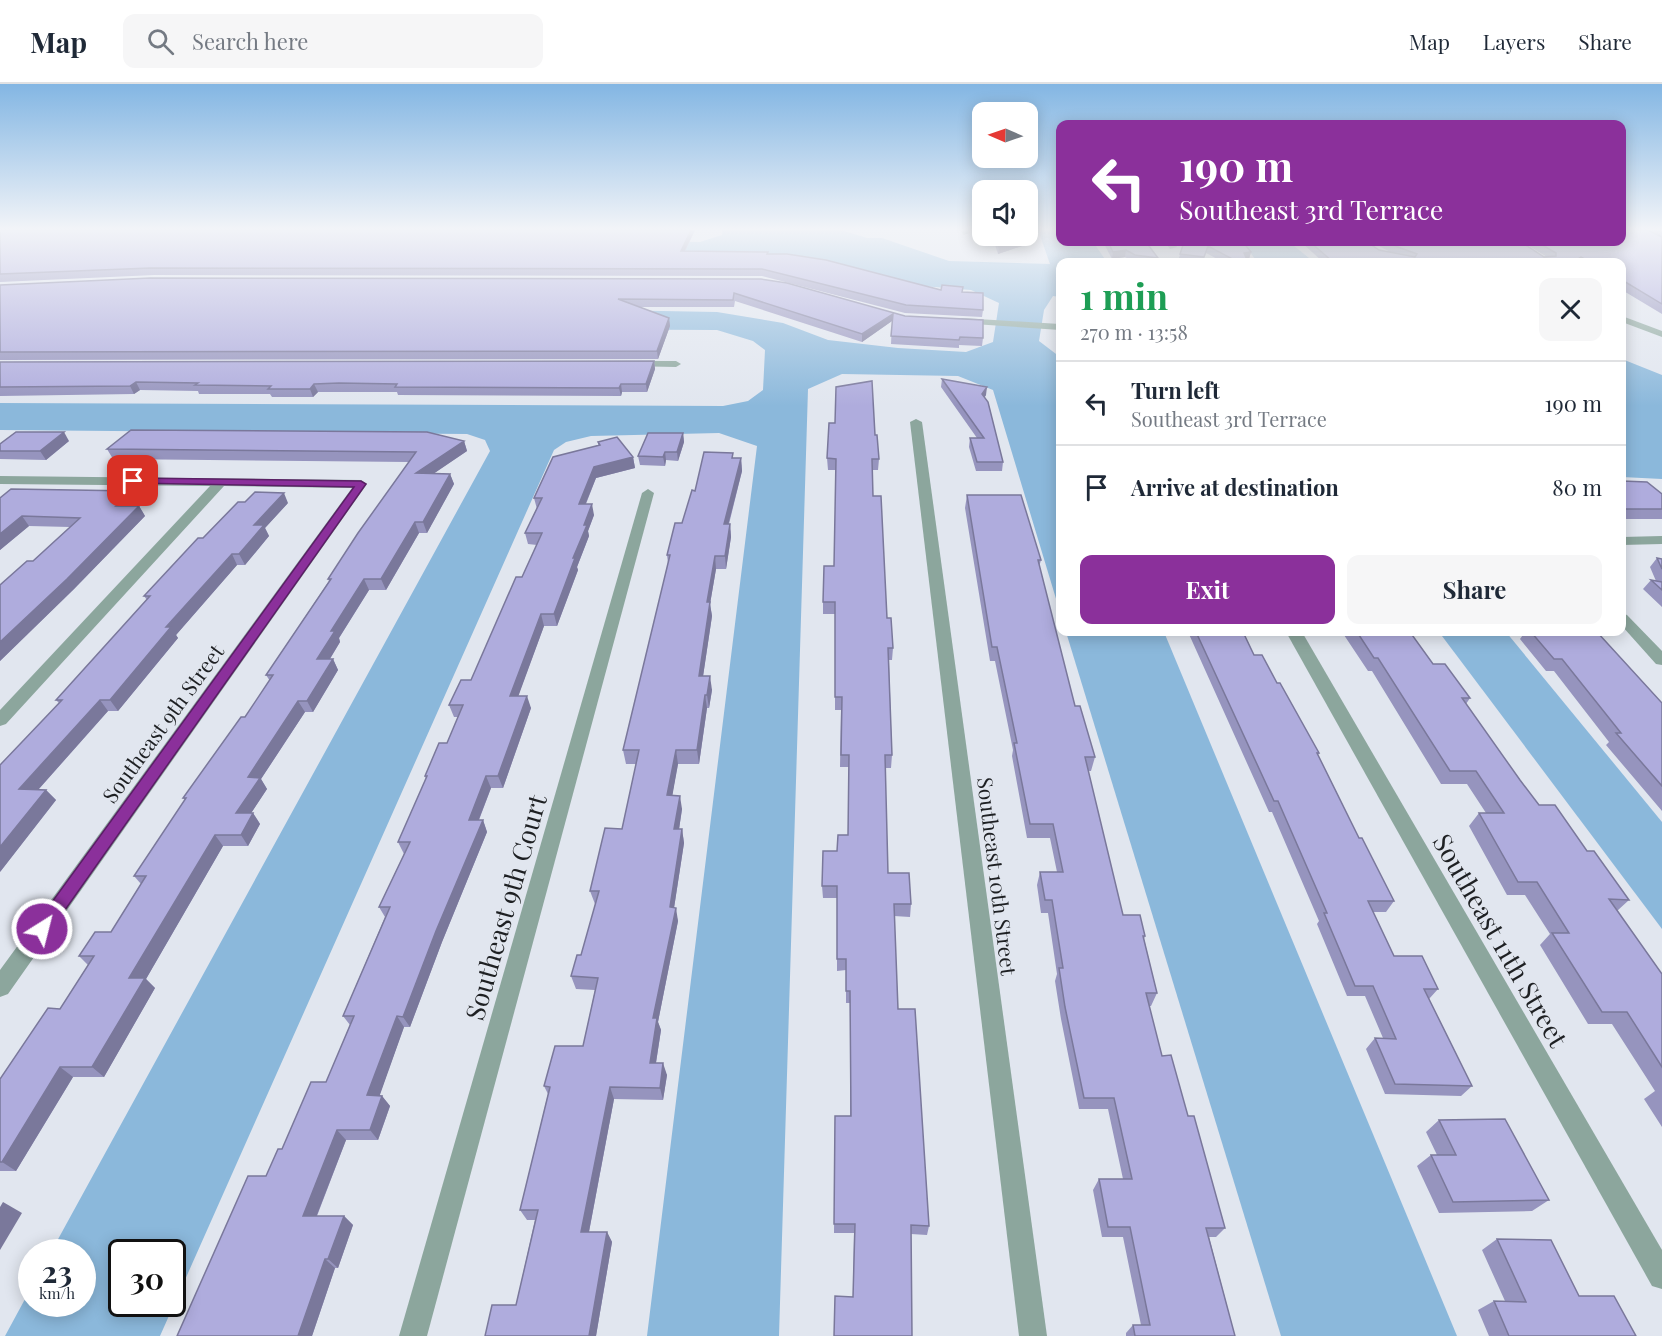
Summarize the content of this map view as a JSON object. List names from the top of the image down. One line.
{"streets":{"street":["Southeast 9th Street","Southeast 10th Street","Southeast 9th Court","Southeast 11th Street"]},"north":"left","page":{"header":"Map","search":"Search here","nav":["Map","Layers","Share"],"turn":["190 m","Southeast 3rd Terrace"],"heading":["1 min","270 m · 13:58"],"list":[{"name":"Turn left","note":"Southeast 3rd Terrace","value":"190 m"},{"name":"Arrive at destination","value":"80 m"}],"buttons":["Exit","Share"],"speed":"23 km/h","limit":"30"}}
